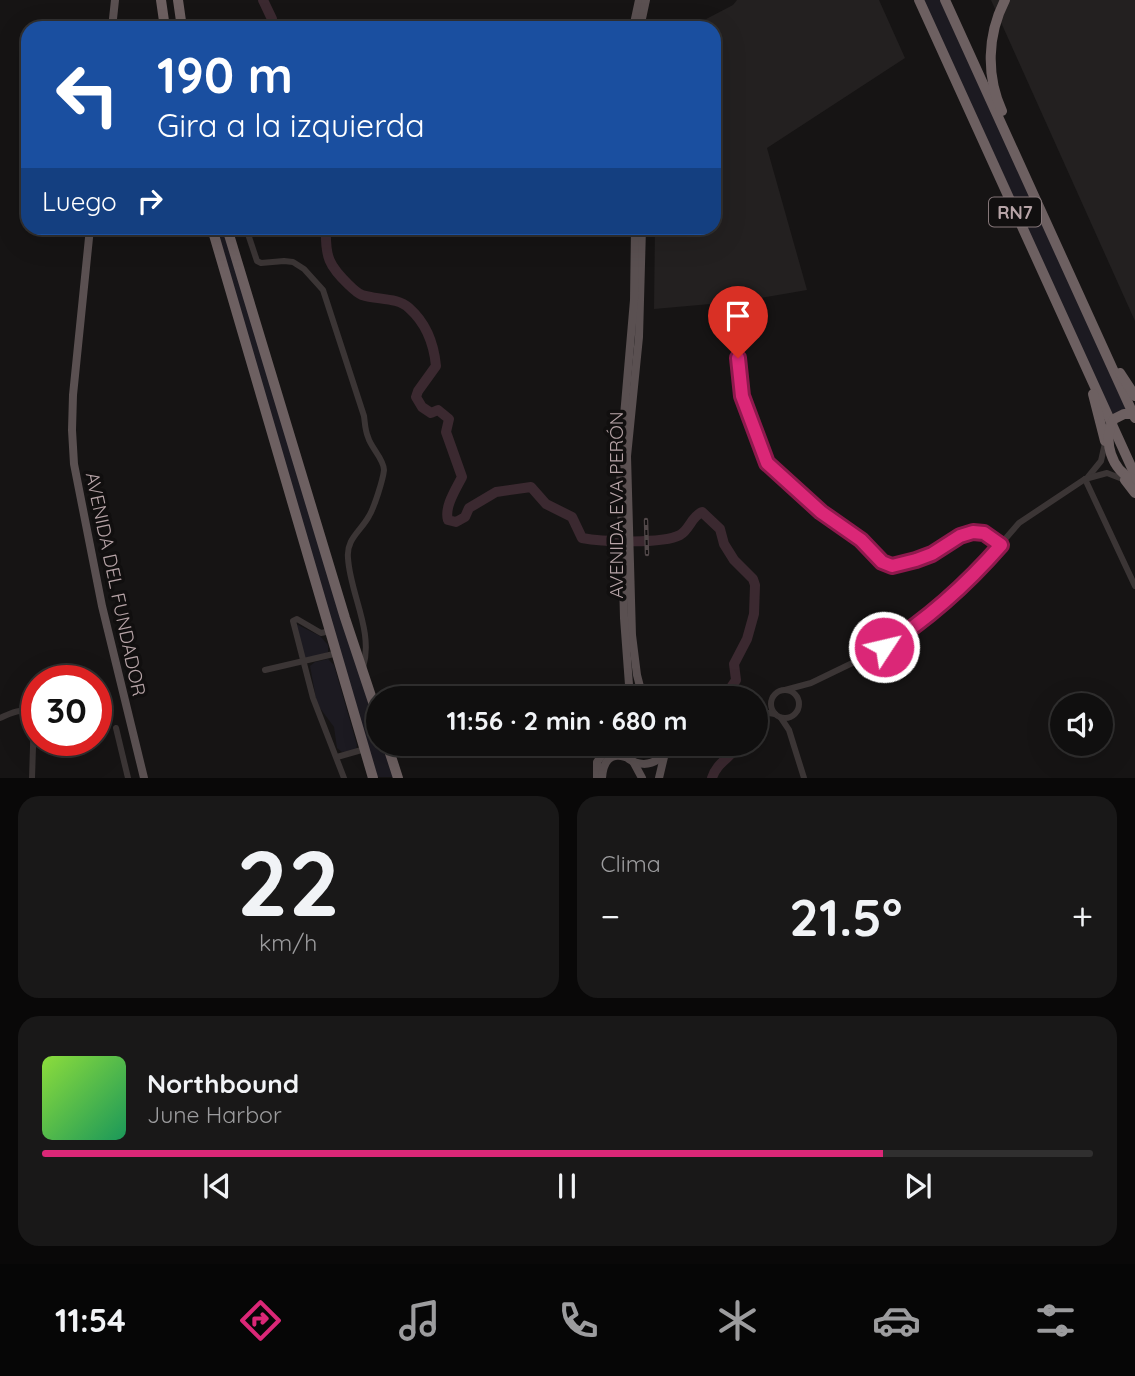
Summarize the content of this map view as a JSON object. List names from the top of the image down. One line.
{"streets":{"highway":["RN7"],"main road":["AVENIDA EVA PERÓN","AVENIDA DEL FUNDADOR"]},"page":{"turn":["190 m","Gira a la izquierda"],"then":"Luego","limit":"30","trip":"11:56 · 2 min · 680 m","tile":[["22","km/h"],"Clima"],"heat":["−","21.5°","+"],"song":["Northbound","June Harbor"],"tabs":"11:54"}}
